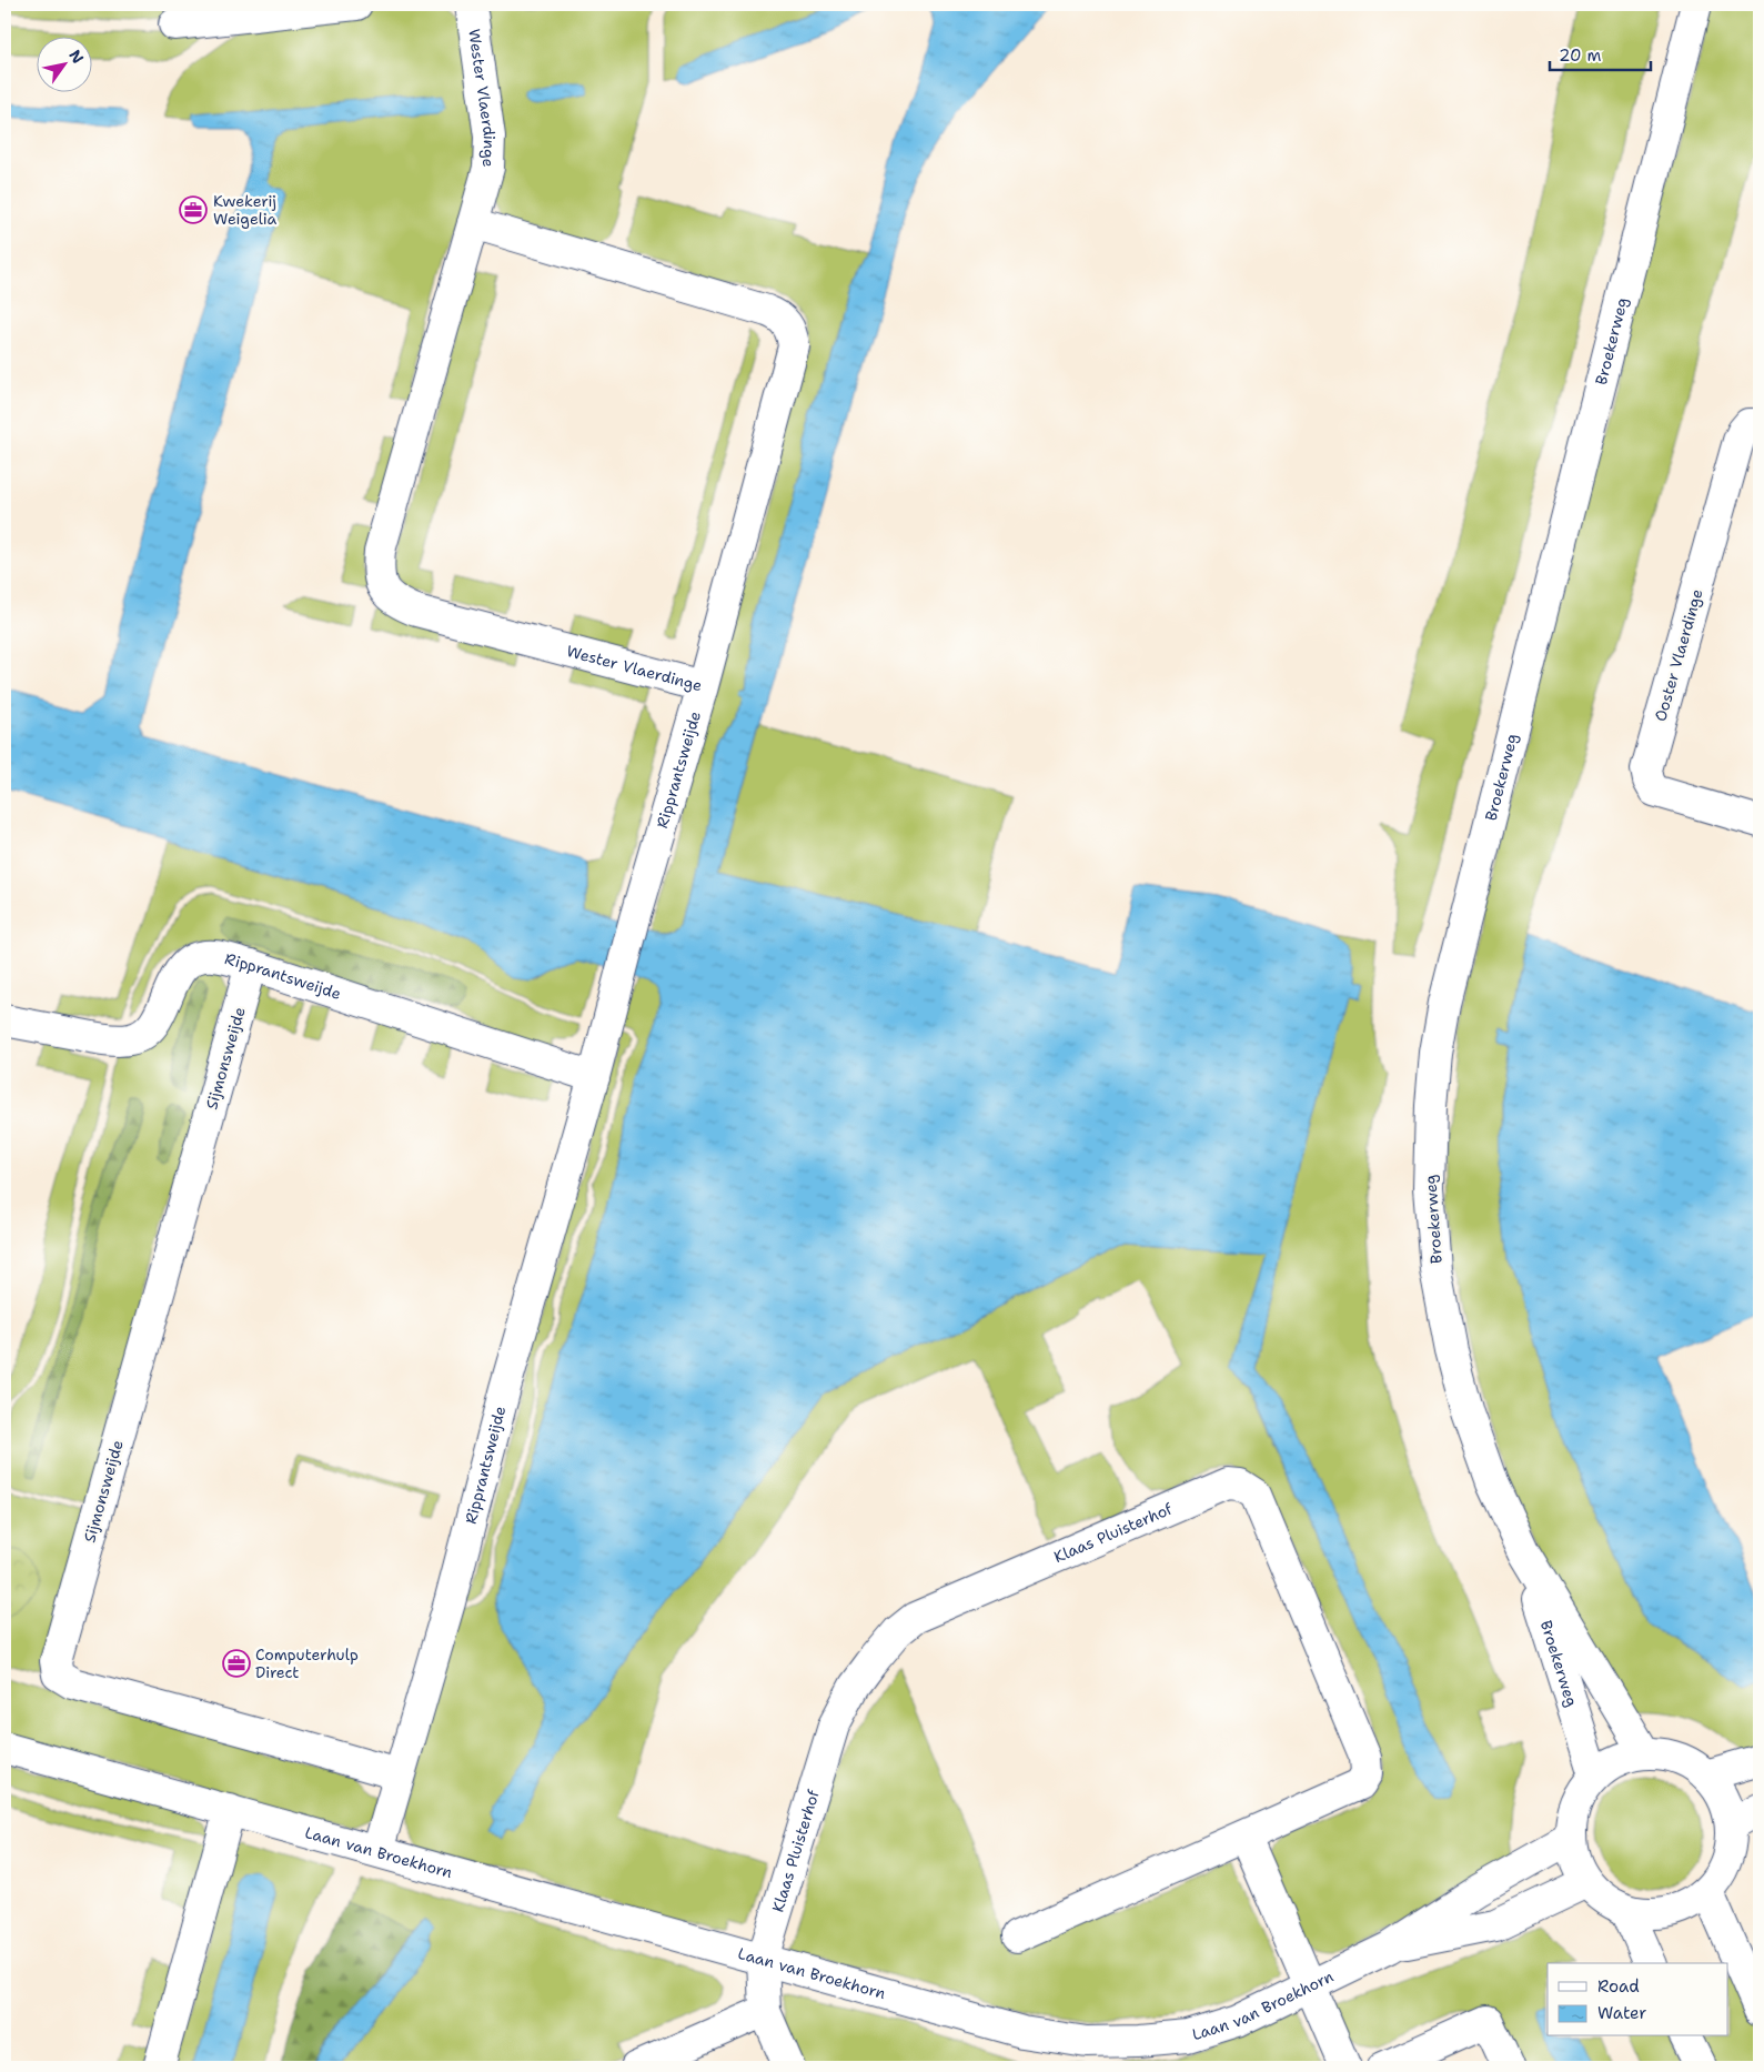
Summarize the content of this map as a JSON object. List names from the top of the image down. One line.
{"streets":{"street":["Wester Vlaerdinge","Broekerweg","Ooster Vlaerdinge","Ripprantsweijde","Sijmonsweijde","Klaas Pluisterhof","Laan van Broekhorn"]},"crossings":[["Wester Vlaerdinge","Ripprantsweijde"],["Broekerweg","Laan van Broekhorn"],["Ripprantsweijde","Sijmonsweijde"],["Ripprantsweijde","Laan van Broekhorn"],["Klaas Pluisterhof","Laan van Broekhorn"]],"places":{"office":["Kwekerij Weigelia","Computerhulp Direct"]},"legend":["Road","Water"],"scale_bar":"20 m","north":"top right"}
